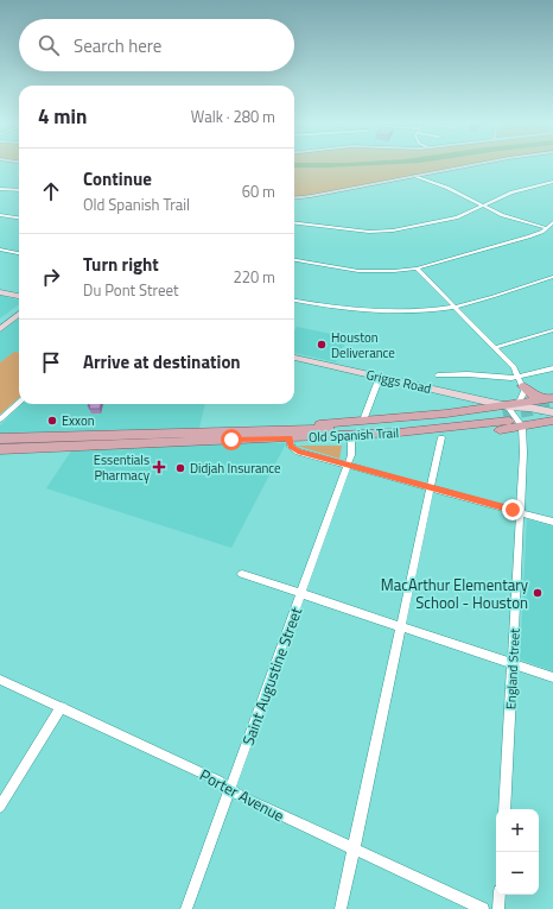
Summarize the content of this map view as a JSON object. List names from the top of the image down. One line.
{"streets":{"main road":["Old Spanish Trail"],"street":["Griggs Road","England Street","Saint Augustine Street","Porter Avenue"]},"crossings":[["Griggs Road","Old Spanish Trail"],["Saint Augustine Street","Porter Avenue"]],"places":{"other":["Houston Deliverance","Exxon","Didjah Insurance","MacArthur Elementary School - Houston"],"health":["Essentials Pharmacy"]},"page":{"search":"Search here","heading":["4 min","Walk · 280 m"],"list":[["Continue","Old Spanish Trail","60 m"],["Turn right","Du Pont Street","220 m"],"Arrive at destination"],"map_buttons":["+","−"]}}
